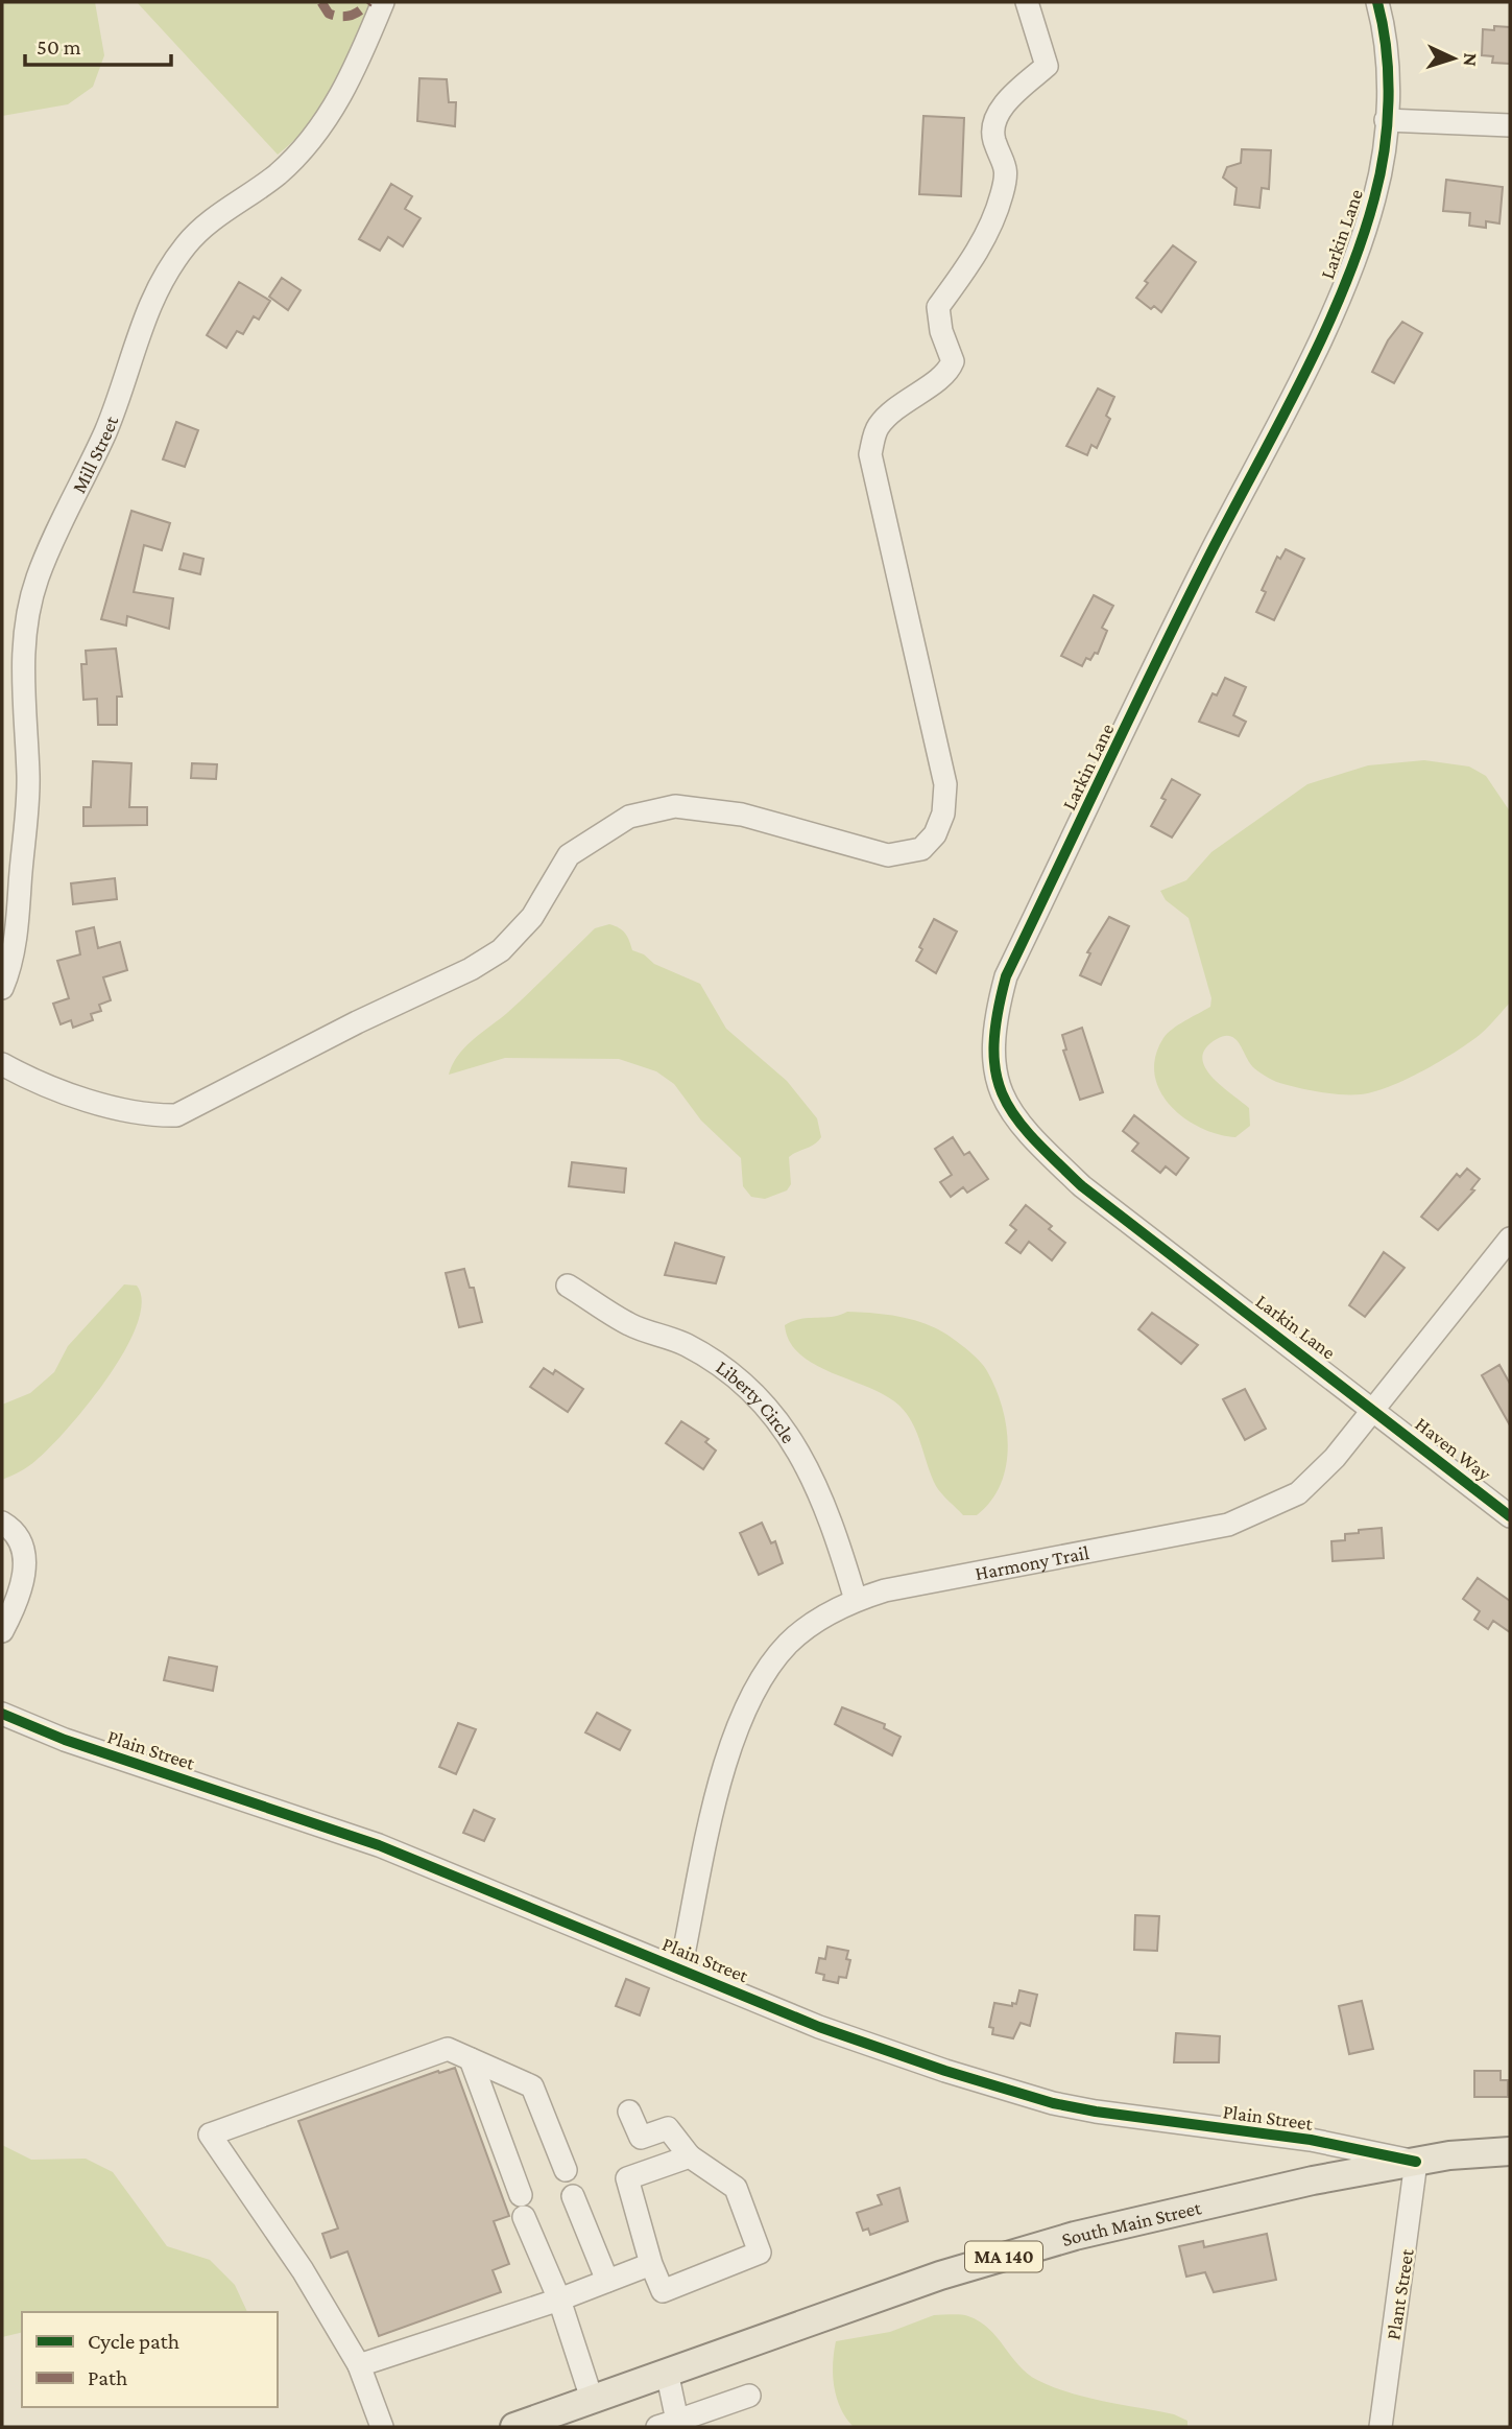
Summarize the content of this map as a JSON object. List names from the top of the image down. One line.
{"streets":{"main road":["South Main Street","MA 140"],"street":["Larkin Lane","Mill Street","Liberty Circle","Haven Way","Harmony Trail","Plain Street","Plant Street"]},"crossings":[["Larkin Lane","Haven Way"],["Larkin Lane","Harmony Trail"],["Liberty Circle","Harmony Trail"],["Haven Way","Harmony Trail"],["Harmony Trail","Plain Street"],["Plain Street","South Main Street"],["Plain Street","Plant Street"],["South Main Street","Plant Street"]],"legend":["Cycle path","Path"],"scale_bar":"50 m","north":"right"}
